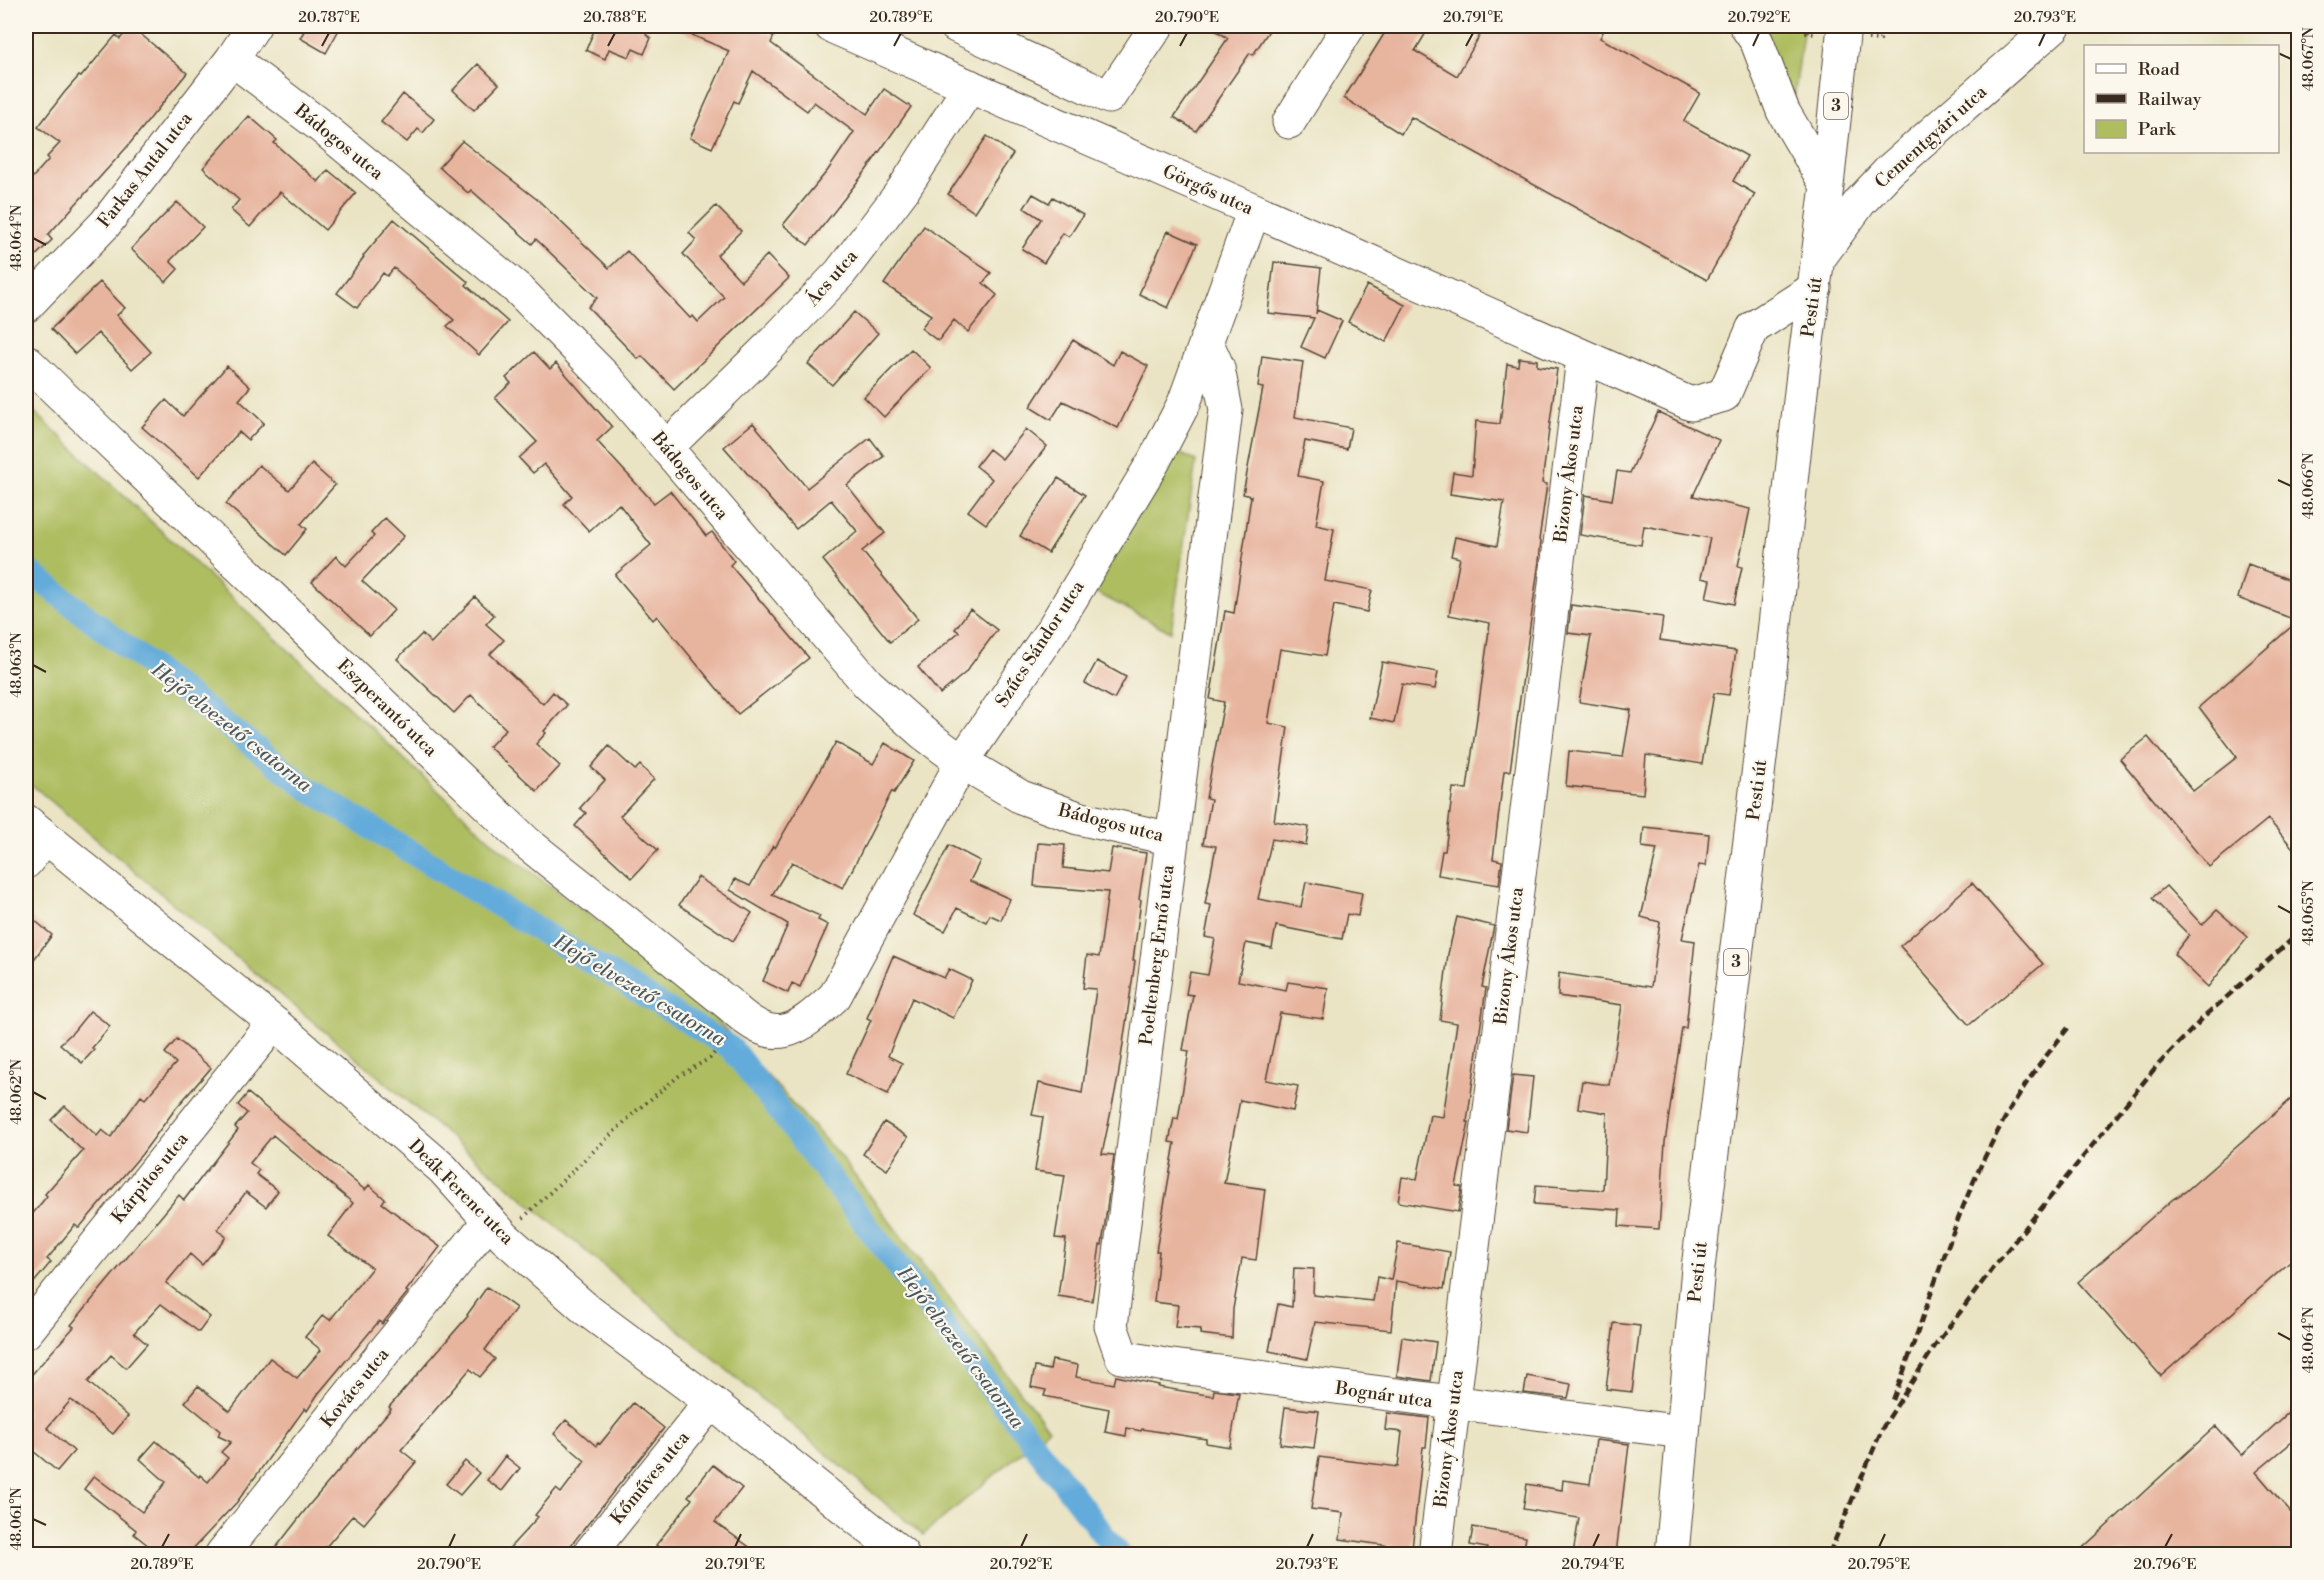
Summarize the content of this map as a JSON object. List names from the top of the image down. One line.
{"streets":{"street":["3","Cementgyári utca","Bádogos utca","Farkas Antal utca","Görgős utca","Ács utca","Pesti út","Bizony Ákos utca","Szűcs Sándor utca","Eszperantó utca","Poeltenberg Ernő utca","Kárpitos utca","Deák Ferenc utca","Kovács utca","Bognár utca","Kőműves utca"]},"crossings":[["Cementgyári utca","Görgős utca"],["Cementgyári utca","Pesti út"],["Bádogos utca","Farkas Antal utca"],["Bádogos utca","Ács utca"],["Bádogos utca","Szűcs Sándor utca"],["Bádogos utca","Poeltenberg Ernő utca"],["Görgős utca","Ács utca"],["Görgős utca","Pesti út"],["Görgős utca","Bizony Ákos utca"],["Görgős utca","Szűcs Sándor utca"],["Pesti út","Bognár utca"],["Bizony Ákos utca","Bognár utca"],["Szűcs Sándor utca","Eszperantó utca"],["Szűcs Sándor utca","Poeltenberg Ernő utca"],["Poeltenberg Ernő utca","Bognár utca"],["Kárpitos utca","Deák Ferenc utca"],["Deák Ferenc utca","Kovács utca"],["Deák Ferenc utca","Kőműves utca"]],"water":["Hejő elvezető csatorna"],"legend":["Road","Railway","Park"],"coordinates":["20.787°E","20.788°E","20.789°E","20.790°E","20.791°E","20.792°E","20.793°E","48.067°N","48.064°N","48.066°N","48.063°N","48.065°N","48.062°N","48.061°N","20.794°E","20.795°E","20.796°E"]}
